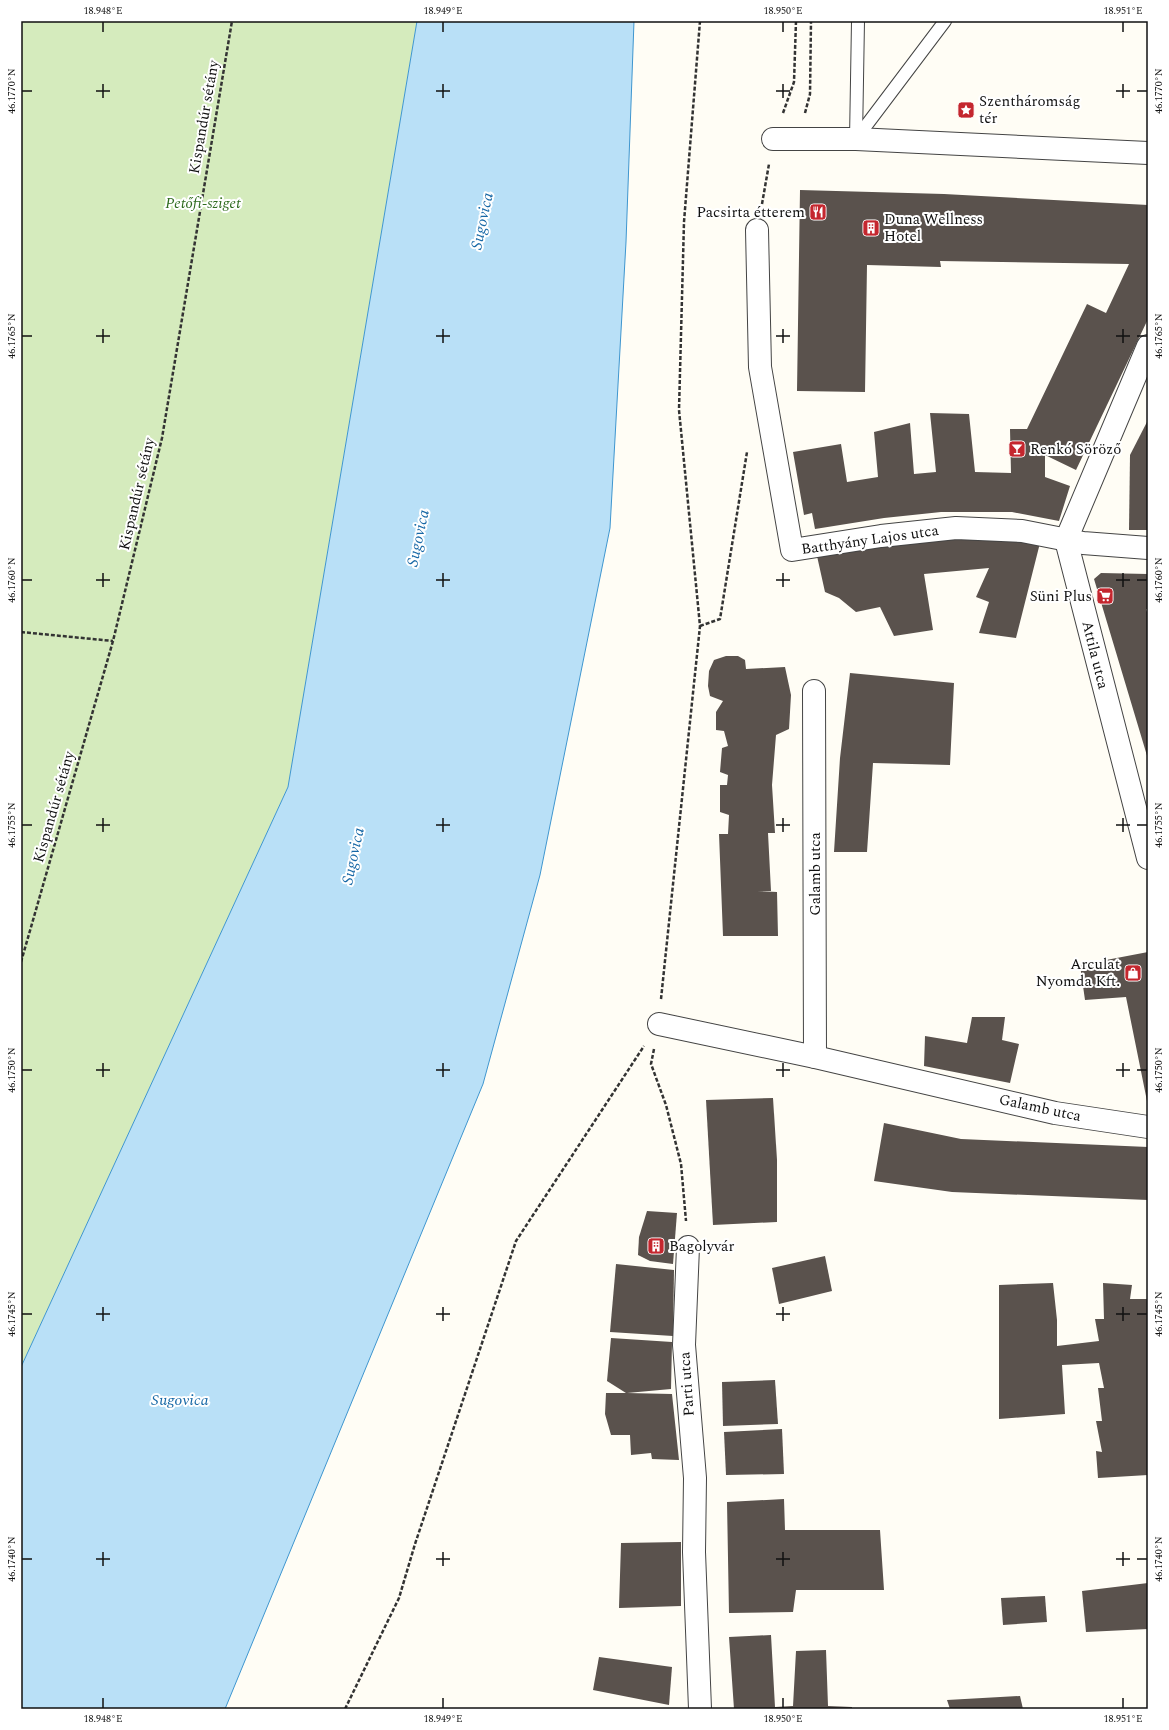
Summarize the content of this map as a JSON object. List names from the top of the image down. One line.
{"streets":{"street":["Batthyány Lajos utca","Attila utca","Galamb utca","Parti utca"],"path":["Kispandúr sétány"]},"crossings":[["Batthyány Lajos utca","Attila utca"]],"water":["Sugovica"],"parks":["Petőfi-sziget"],"places":{"place":["Szentháromság tér"],"restaurant":["Pacsirta étterem"],"building":["Duna Wellness Hotel","Bagolyvár"],"bar":["Renkó Söröző"],"supermarket":["Süni Plus"],"shop":["Arculat Nyomda Kft."]},"coordinates":["18.948°E","18.949°E","18.950°E","18.951°E","46.1770°N","46.1765°N","46.1760°N","46.1755°N","46.1750°N","46.1745°N","46.1740°N"]}
